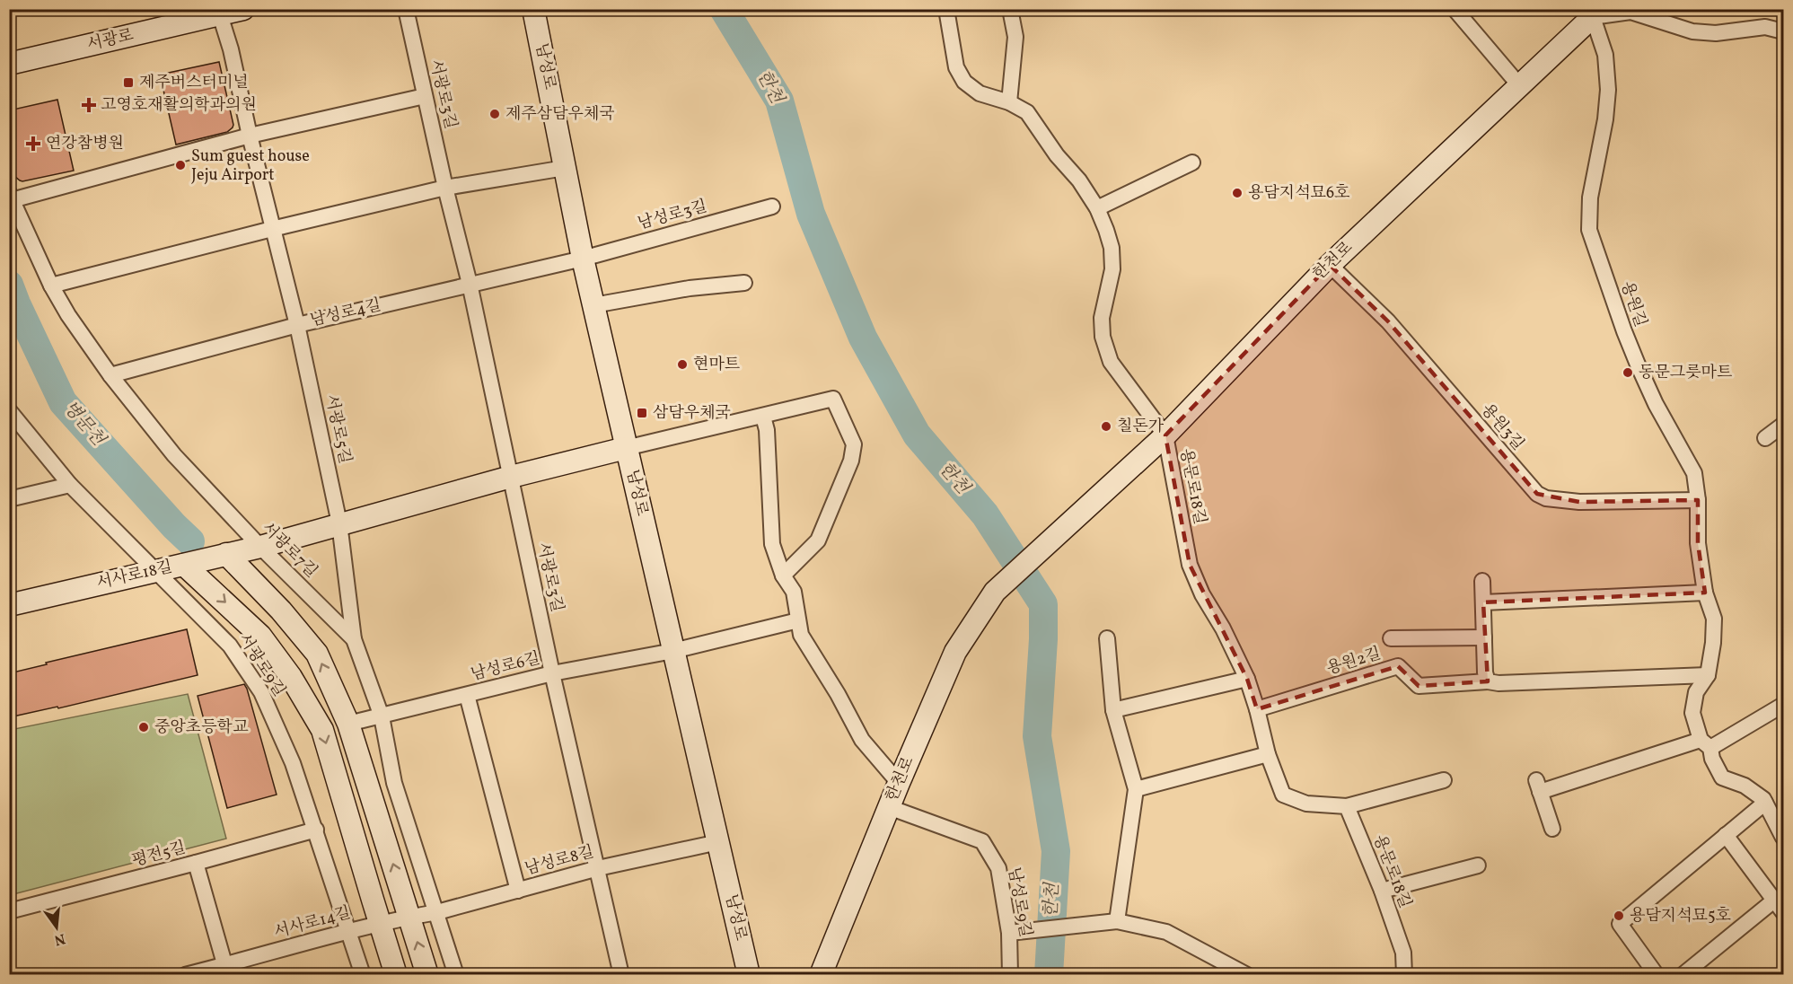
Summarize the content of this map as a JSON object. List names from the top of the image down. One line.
{"streets":{"street":["서광로","남성로","서광로3길","남성로3길","한천로","용원길","남성로4길","용원3길","서광로5길","용문로18길","서광로7길","서사로18길","용원2길","서광로9길","남성로6길","평전5길","남성로8길","남성로9길","서사로14길"]},"crossings":[["서광로","서광로5길"],["남성로","남성로3길"],["남성로","남성로4길"],["남성로","남성로6길"],["남성로","남성로8길"],["서광로3길","남성로4길"],["서광로3길","남성로6길"],["서광로3길","남성로8길"],["남성로3길","남성로4길"],["한천로","용원길"],["한천로","용원3길"],["한천로","용문로18길"],["한천로","남성로9길"],["용원길","용원3길"],["용원길","용원2길"],["남성로4길","서광로5길"],["남성로4길","서광로7길"],["서광로5길","서광로7길"],["용문로18길","용원2길"],["서광로7길","서사로18길"],["서광로7길","남성로6길"],["서광로7길","남성로8길"],["서사로18길","서광로9길"],["서광로9길","평전5길"],["서광로9길","서사로14길"],["남성로8길","서사로14길"]],"water":["한천","병문천"],"places":{"transit":["제주버스터미널","삼담우체국"],"health":["고영호재활의학과의원","연강참병원"],"other":["제주삼담우체국","Sum guest house Jeju Airport","용담지석묘6호","현마트","동문그릇마트","칠돈가","중앙초등학교","용담지석묘5호"]},"north":"bottom"}
